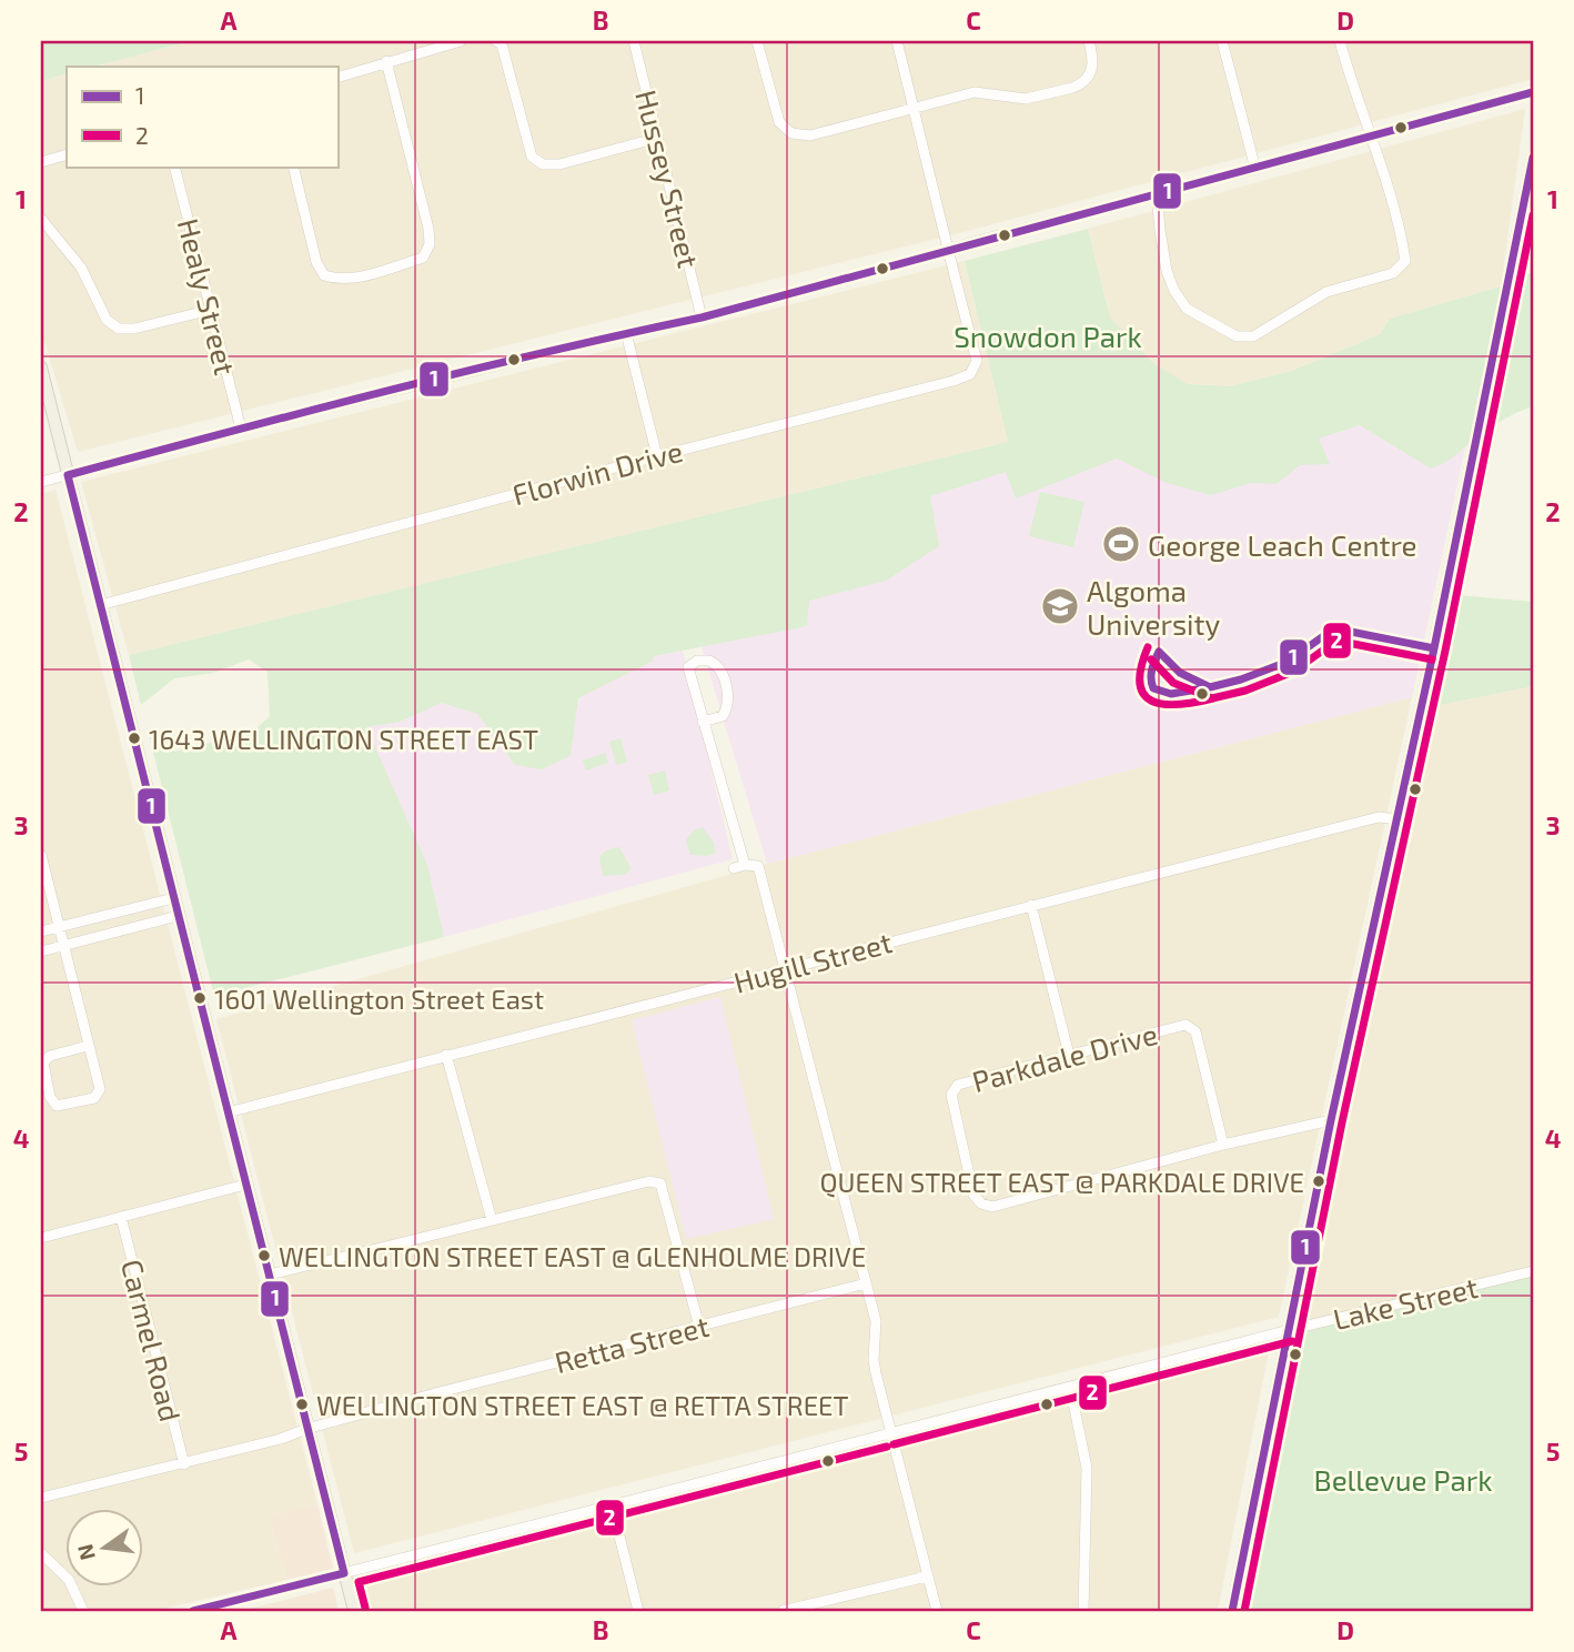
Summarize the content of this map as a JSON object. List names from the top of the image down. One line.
{"streets":{"street":["Hussey Street","Healy Street","Florwin Drive","Hugill Street","Parkdale Drive","Lake Street","Carmel Road","Retta Street"]},"crossings":[["Carmel Road","Retta Street"]],"parks":["Snowdon Park","Bellevue Park"],"places":{"sports":["George Leach Centre"],"school or university":["Algoma University"],"other":["1643 WELLINGTON STREET EAST","1601 Wellington Street East","QUEEN STREET EAST @ PARKDALE DRIVE","WELLINGTON STREET EAST @ GLENHOLME DRIVE","WELLINGTON STREET EAST @ RETTA STREET"]},"lines":["transit line 1","transit line 2"],"legend":["1","2"],"north":"left","grid":{"columns":["A","B","C","D"],"rows":["1","2","3","4","5"]}}
